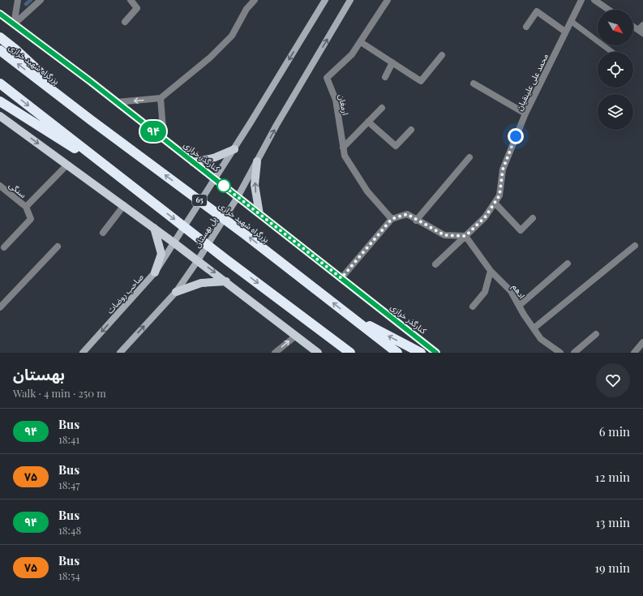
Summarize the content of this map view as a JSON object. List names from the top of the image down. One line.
{"streets":{"highway":["بزرگراه شهید خرازی","65"],"main road":["کنارگذر خرازی","پل بهستان","صاحب روضات"],"street":["محمد علی علینقیان","ارمغان","سنگی","ادهم"]},"crossings":[["محمد علی علینقیان","ادهم"],["کنارگذر خرازی","پل بهستان"]],"lines":["bus line ۹۴"],"north":"bottom right","page":{"on_map":"۹۴","heading":["بهستان","Walk · 4 min · 250 m"],"list":[{"mark":"۹۴","name":"Bus","note":"18:41","value":"6 min"},{"mark":"۷۵","name":"Bus","note":"18:47","value":"12 min"},{"mark":"۹۴","name":"Bus","note":"18:48","value":"13 min"},{"mark":"۷۵","name":"Bus","note":"18:54","value":"19 min"}]}}
